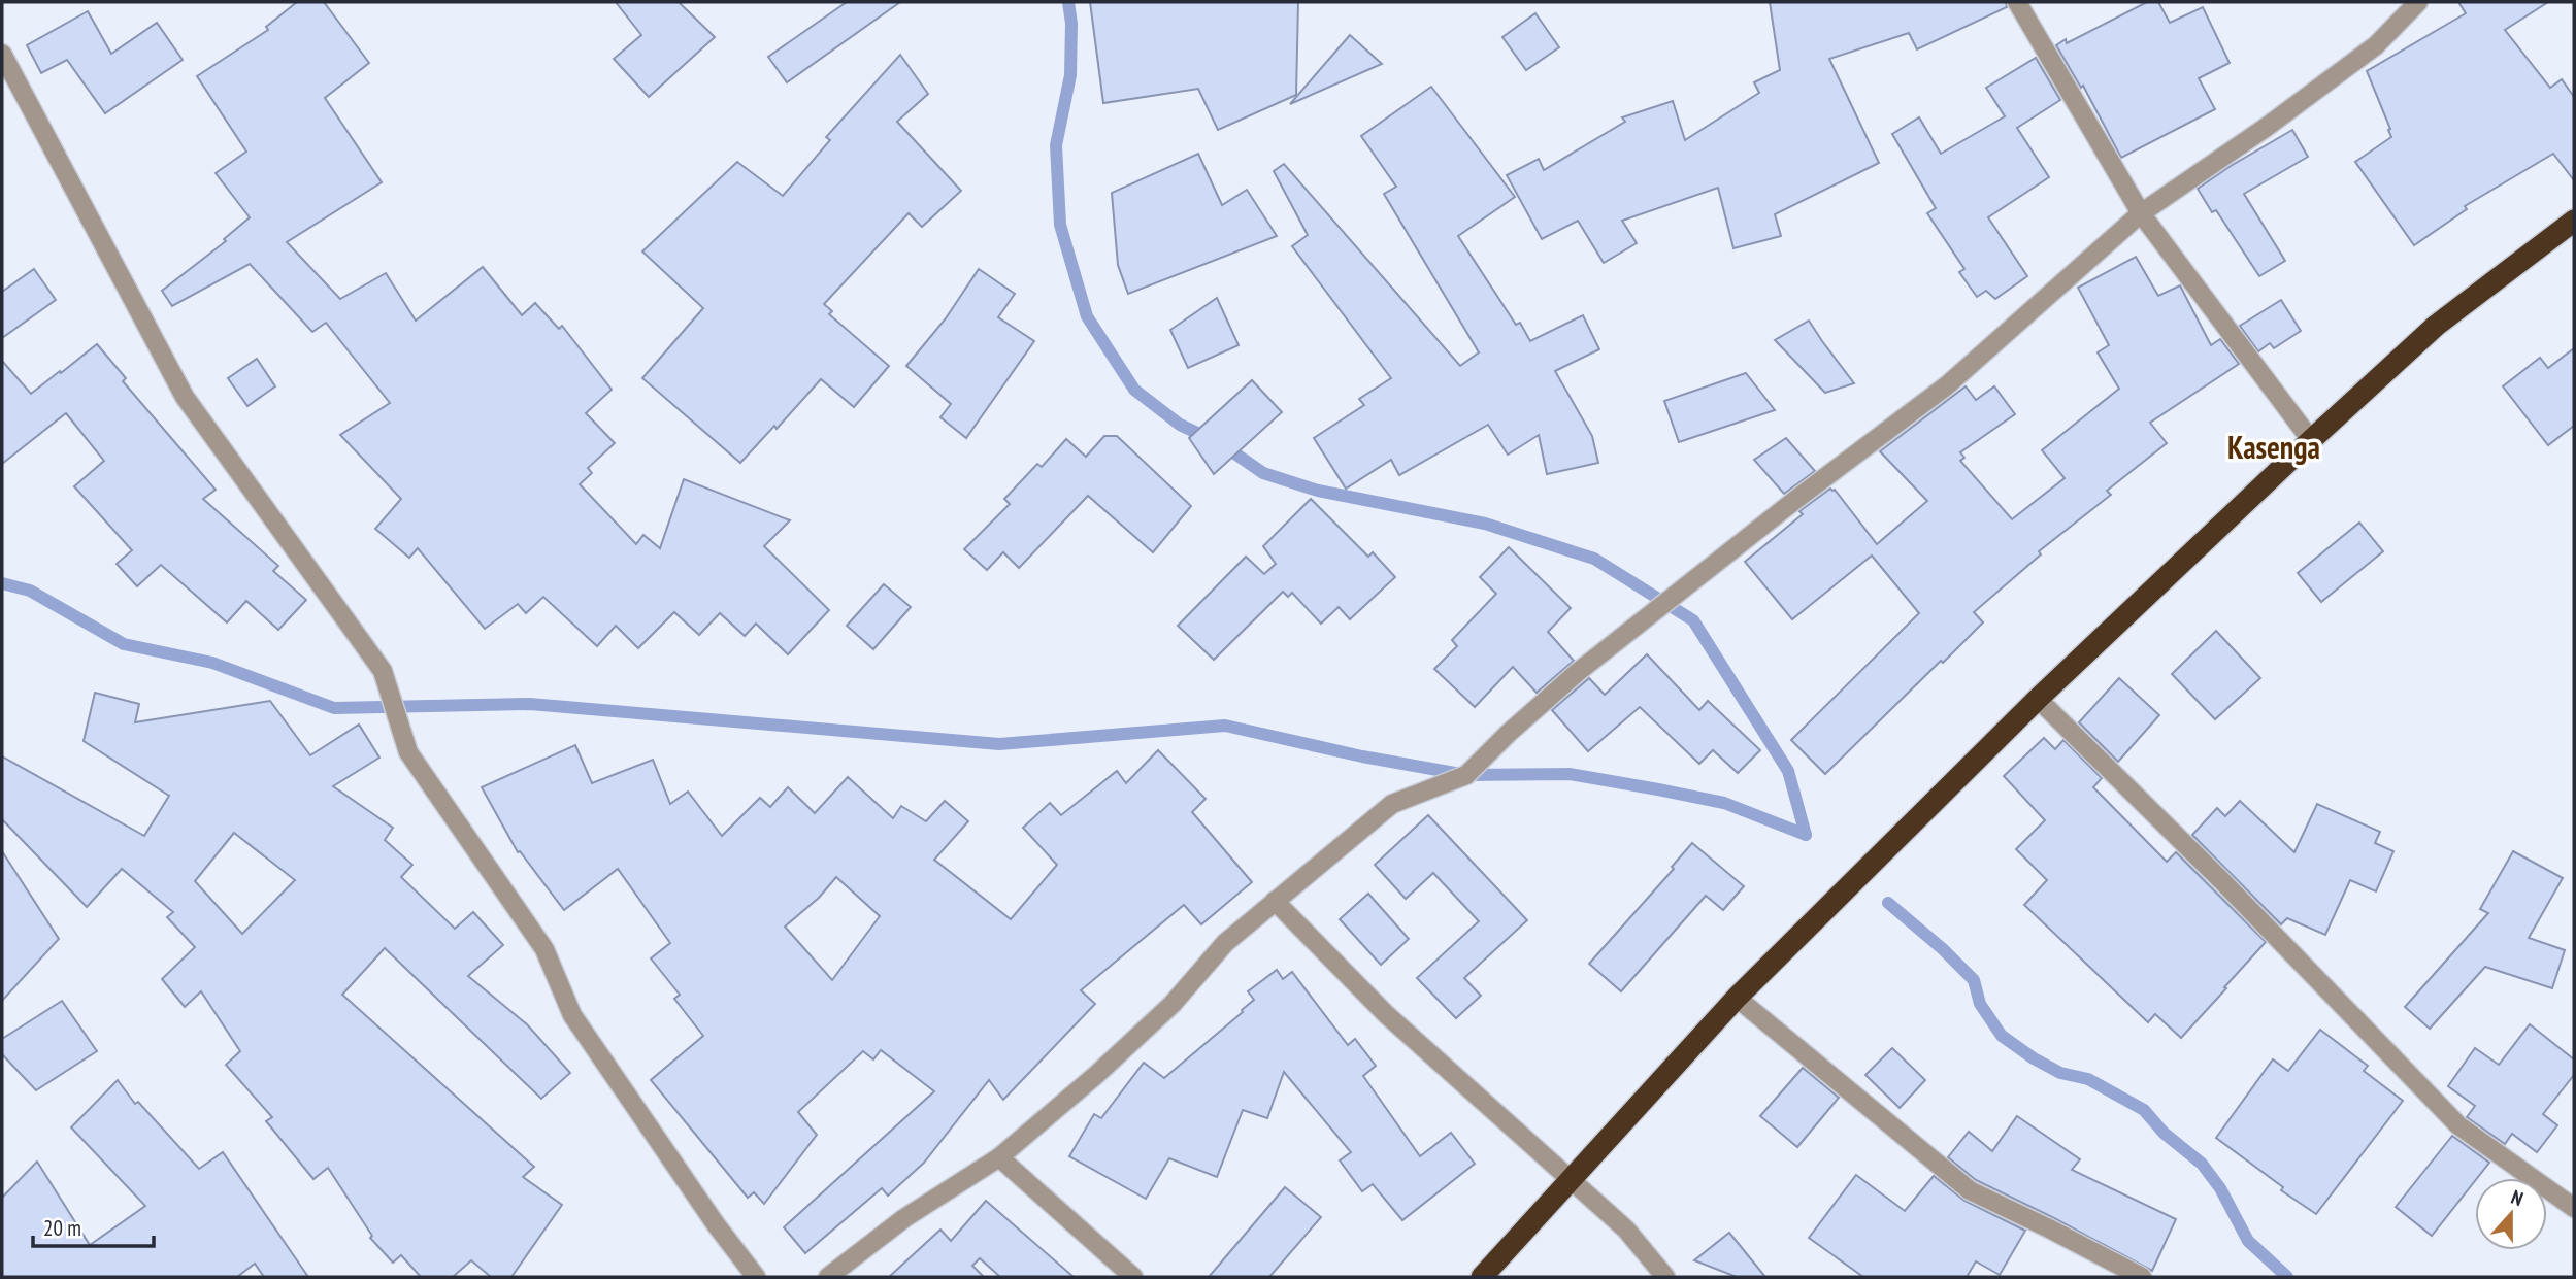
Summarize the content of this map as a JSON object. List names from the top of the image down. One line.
{"districts":["Kasenga"],"scale_bar":"20 m","north":"top"}
